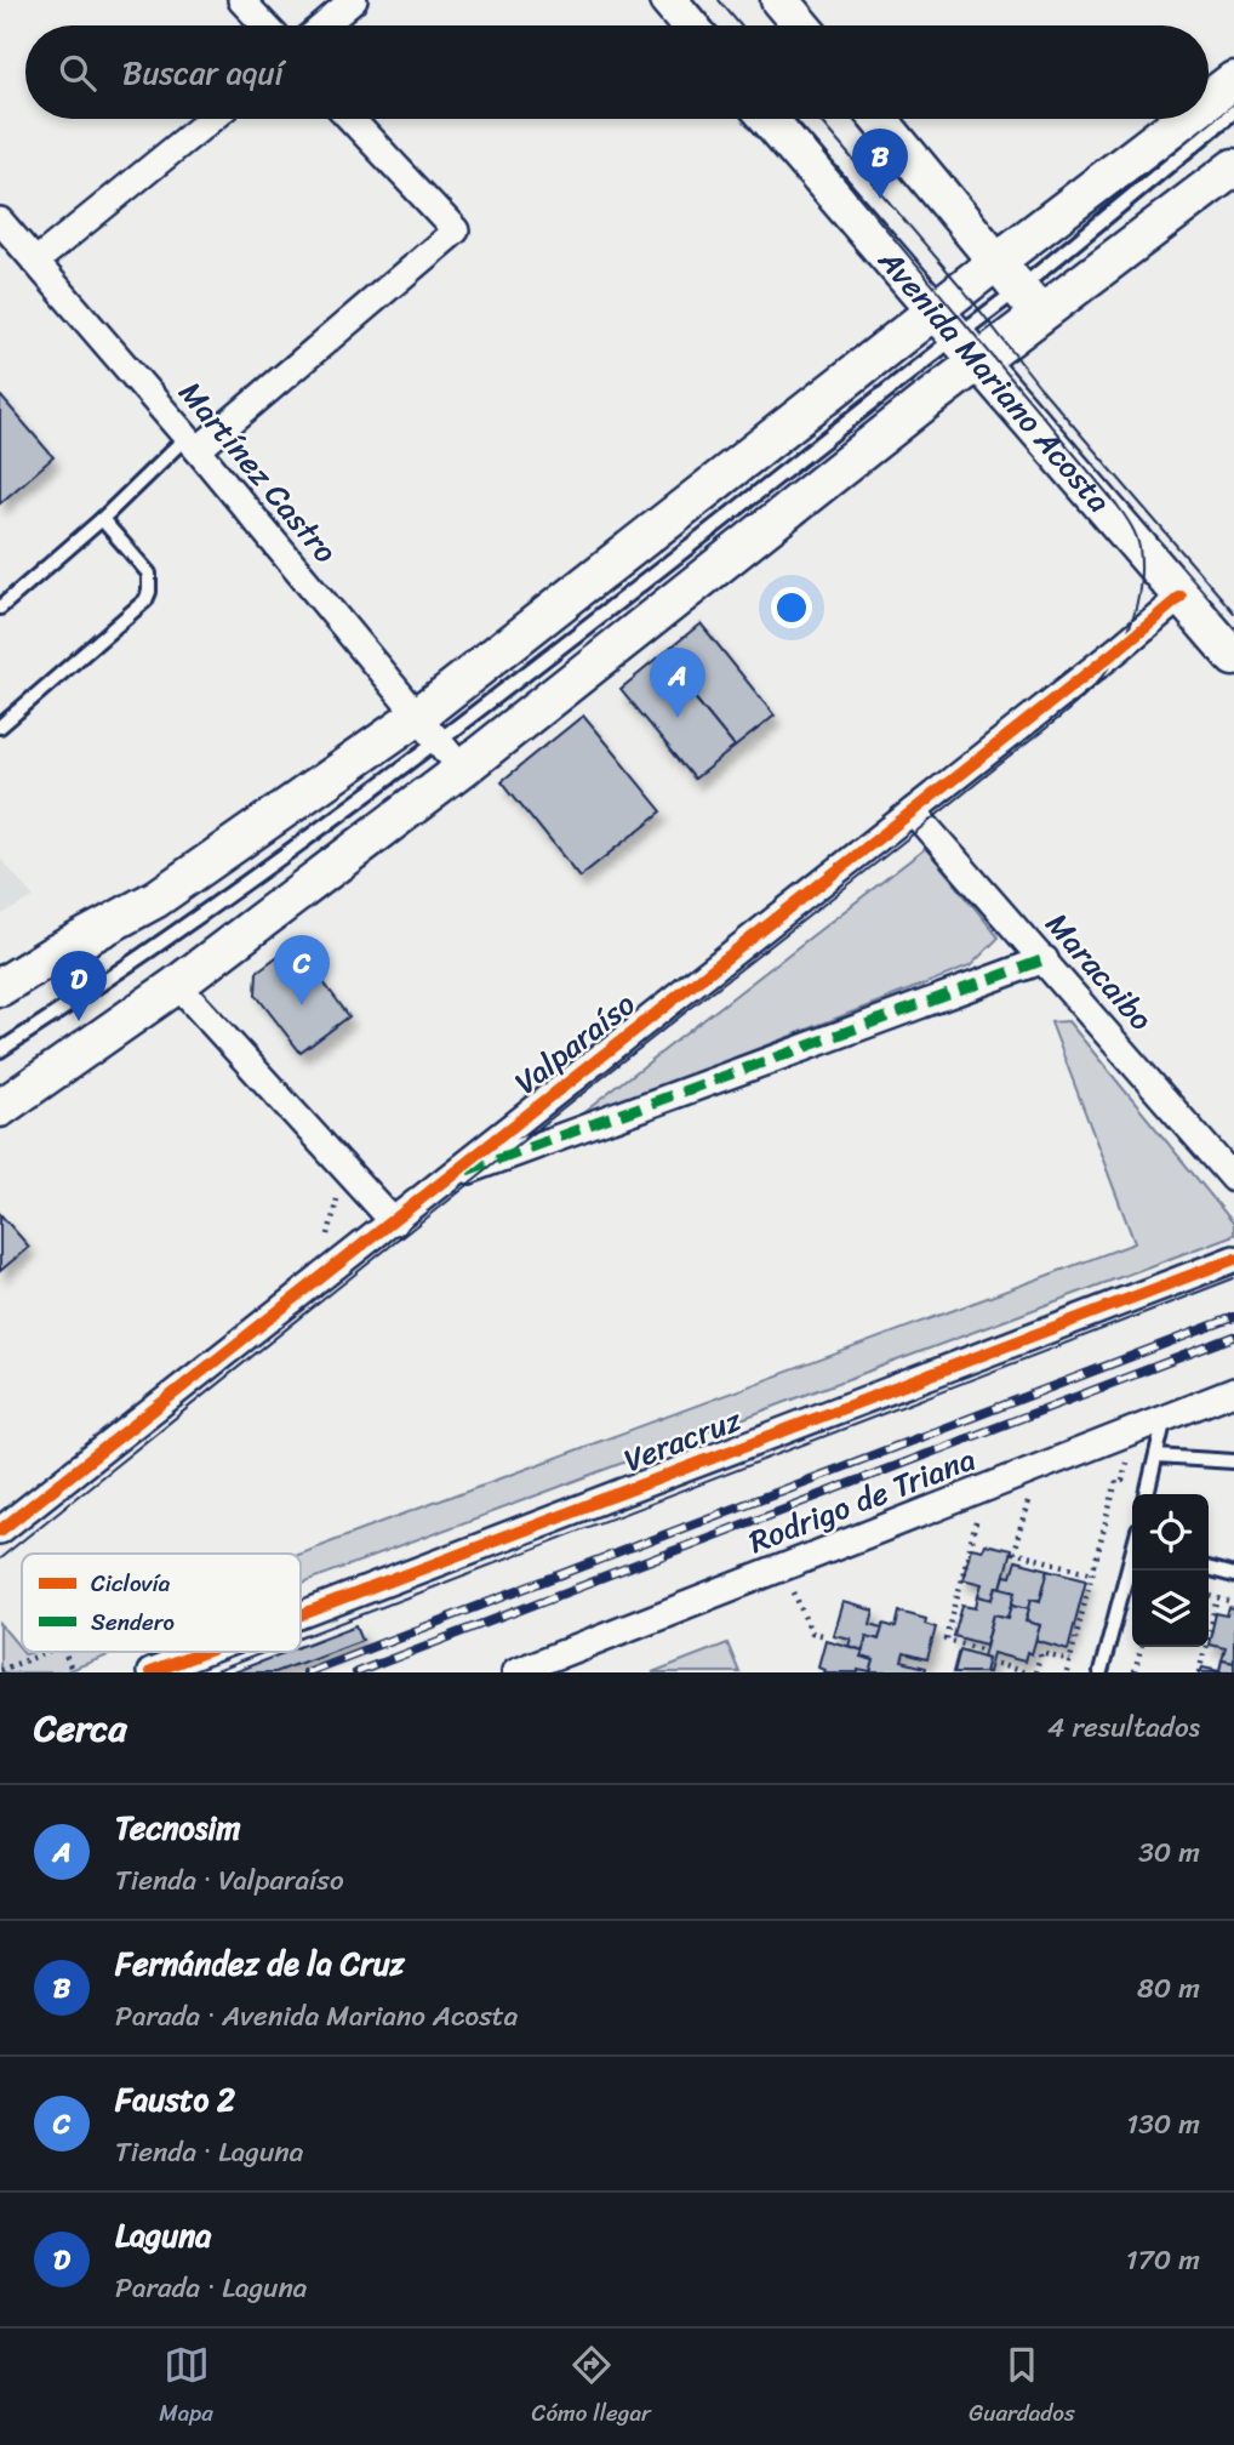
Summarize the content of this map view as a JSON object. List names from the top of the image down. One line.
{"streets":{"main road":["Avenida Mariano Acosta"],"street":["Martínez Castro","Maracaibo","Valparaíso","Veracruz","Rodrigo de Triana"]},"crossings":[["Avenida Mariano Acosta","Valparaíso"],["Maracaibo","Valparaíso"]],"legend":["Ciclovía","Sendero"],"page":{"search":"Buscar aquí","pins":["B","A","C","D"],"heading":["Cerca","4 resultados"],"list":[{"mark":"A","name":"Tecnosim","note":"Tienda · Valparaíso","value":"30 m"},{"mark":"B","name":"Fernández de la Cruz","note":"Parada · Avenida Mariano Acosta","value":"80 m"},{"mark":"C","name":"Fausto 2","note":"Tienda · Laguna","value":"130 m"},{"mark":"D","name":"Laguna","note":"Parada · Laguna","value":"170 m"}],"nav":["Mapa","Cómo llegar","Guardados"]}}
